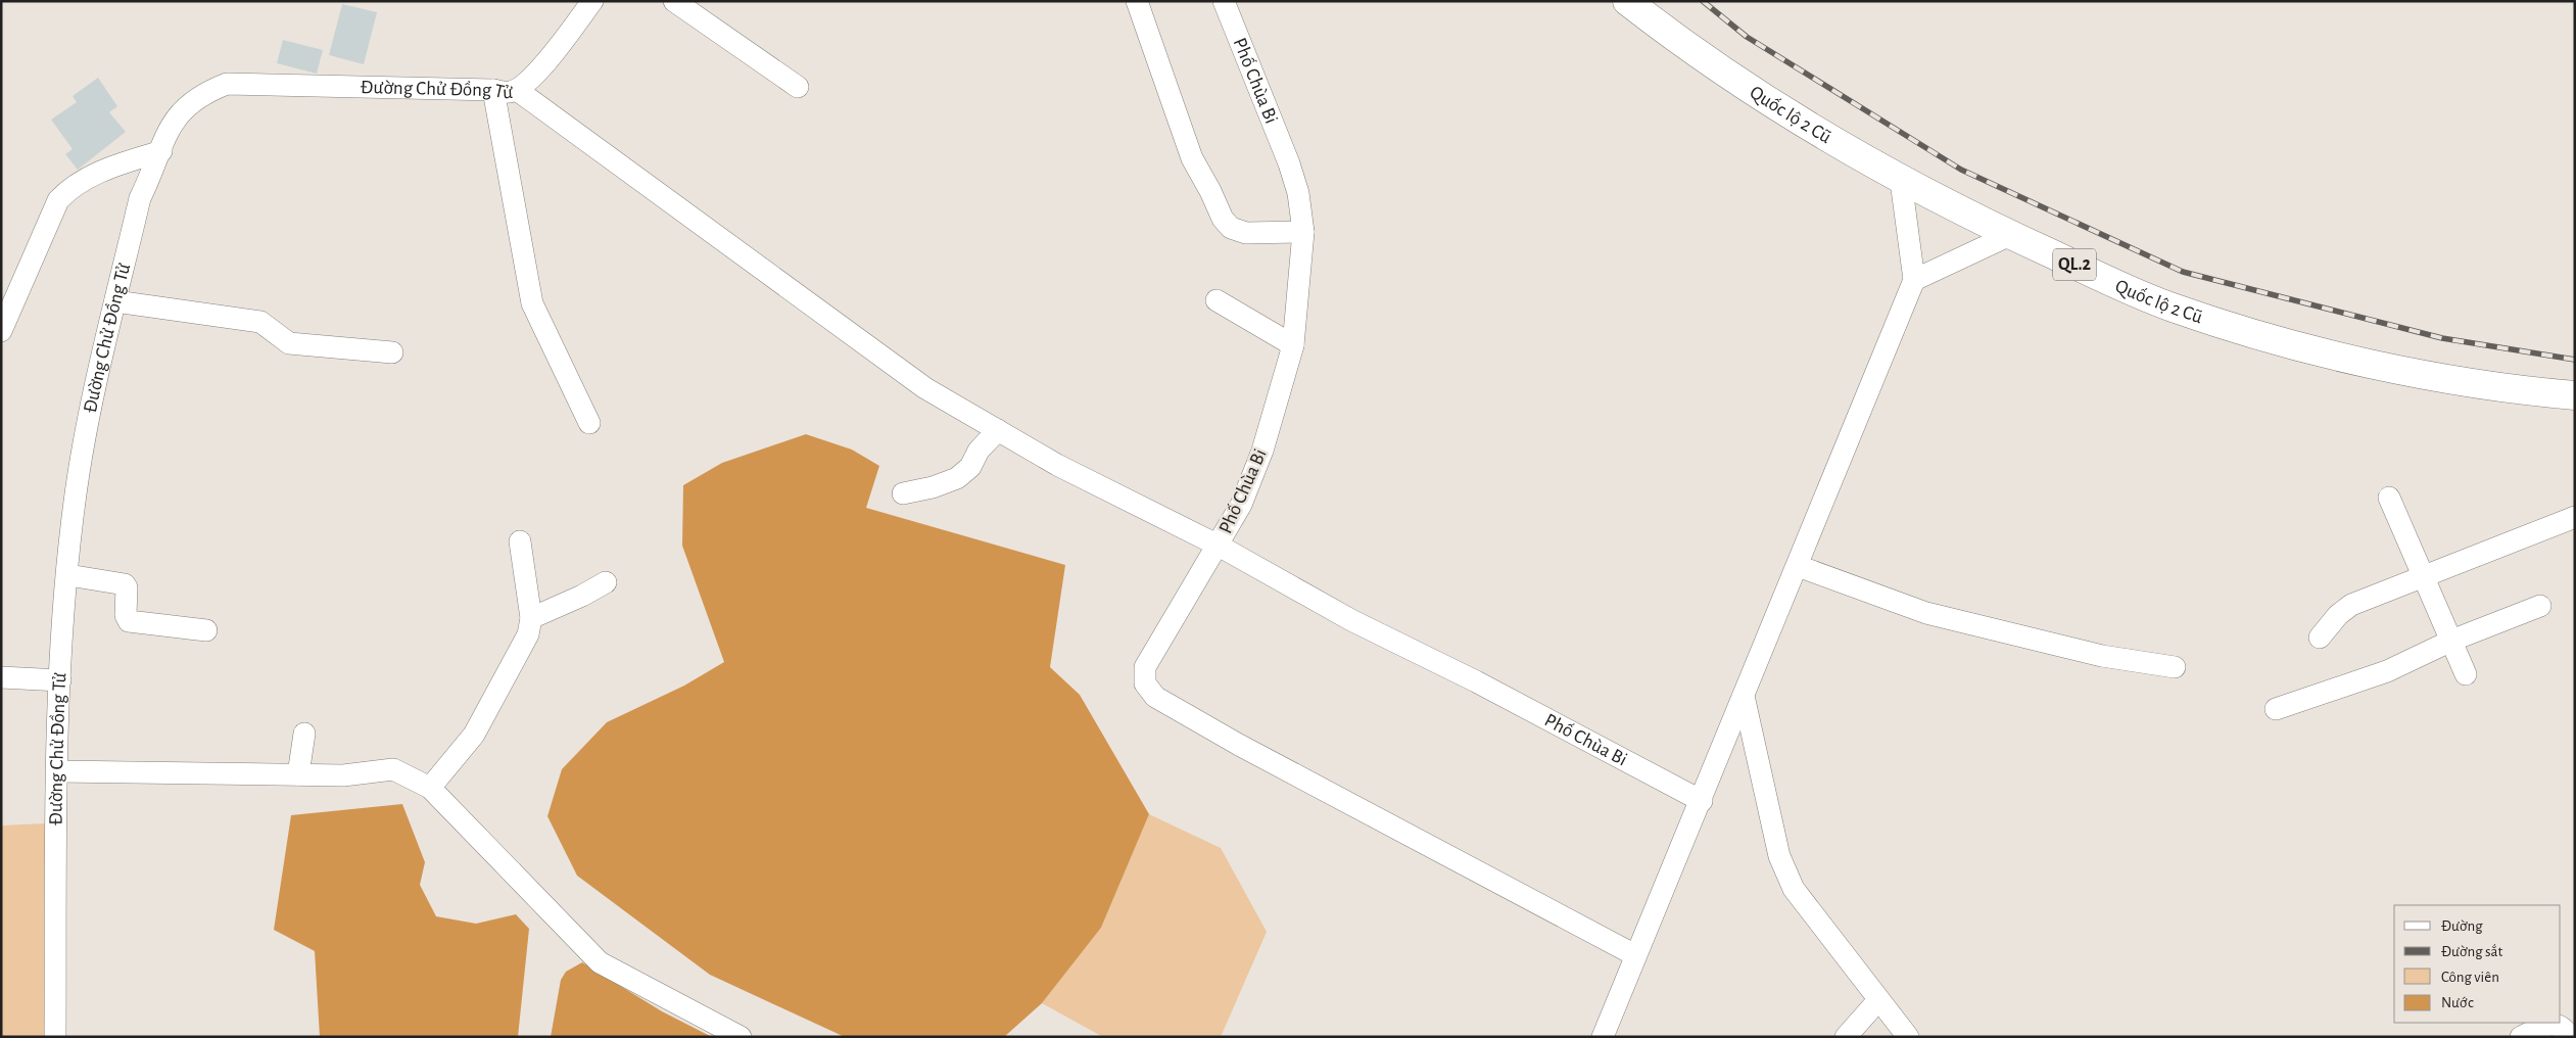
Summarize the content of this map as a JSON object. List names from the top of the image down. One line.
{"streets":{"main road":["Quốc lộ 2 Cũ","QL.2"],"street":["Phố Chùa Bi","Đường Chử Đồng Tử"]},"legend":["Đường","Đường sắt","Công viên","Nước"]}
